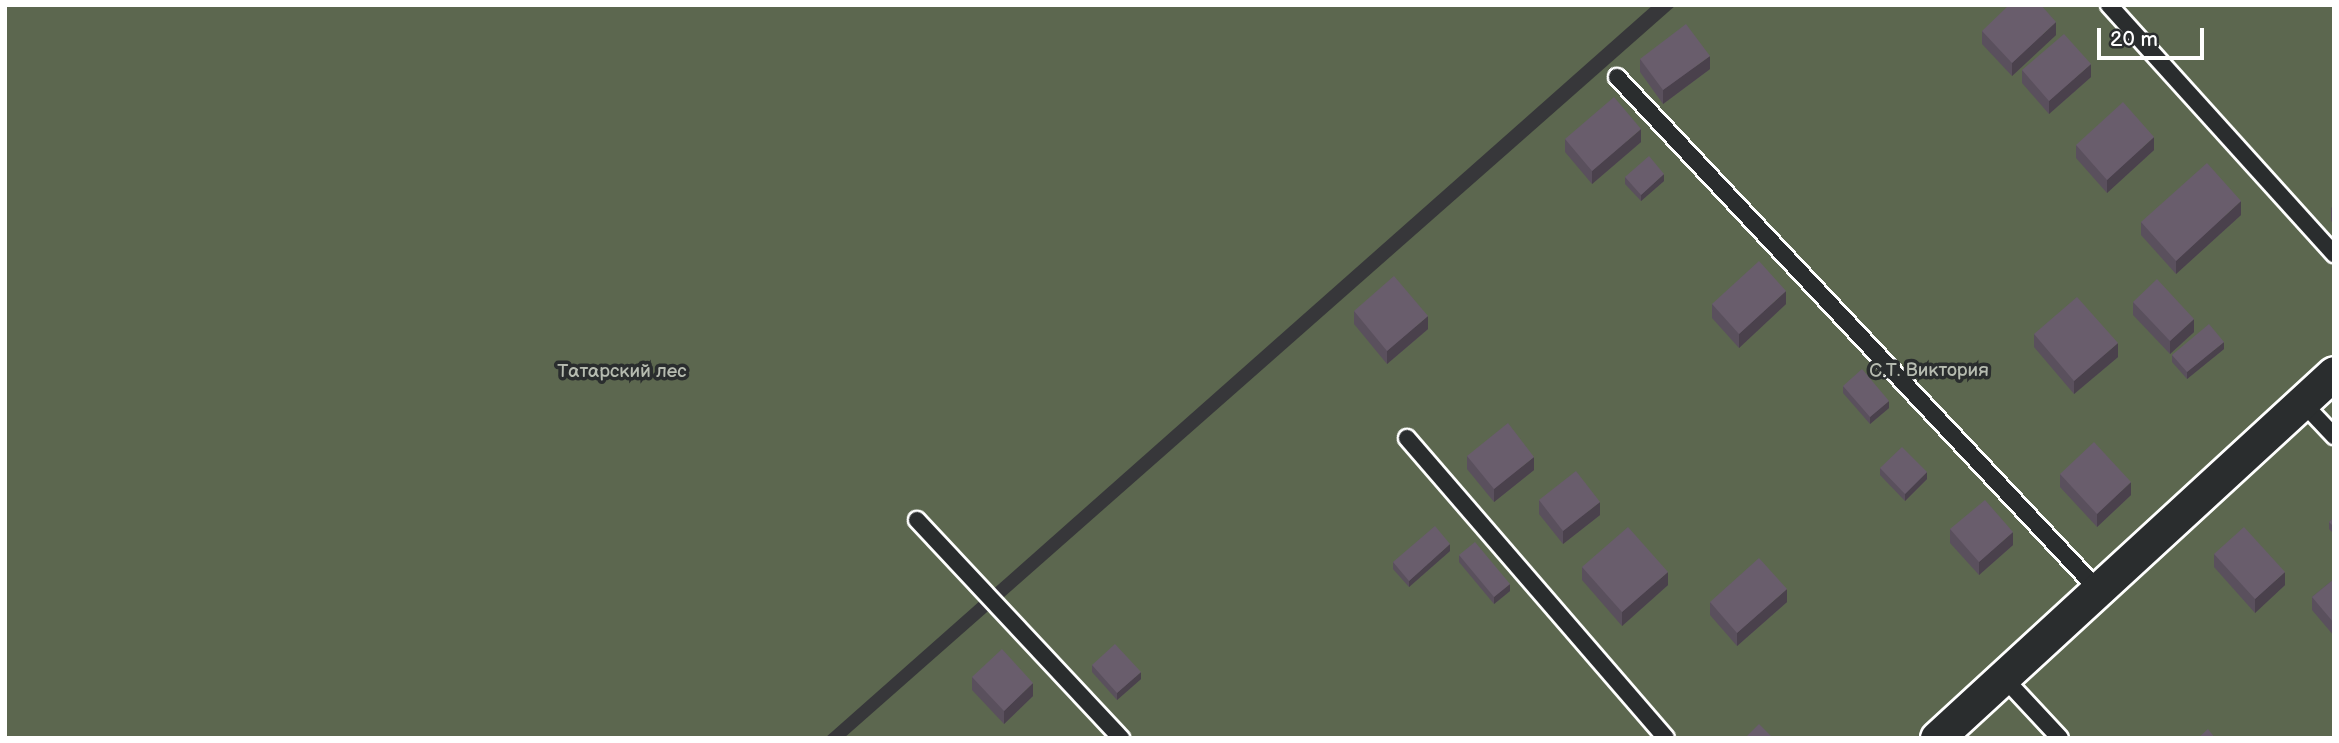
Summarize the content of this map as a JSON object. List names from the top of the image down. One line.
{"parks":["С.Т. Виктория","Татарский лес"],"scale_bar":"20 m"}
